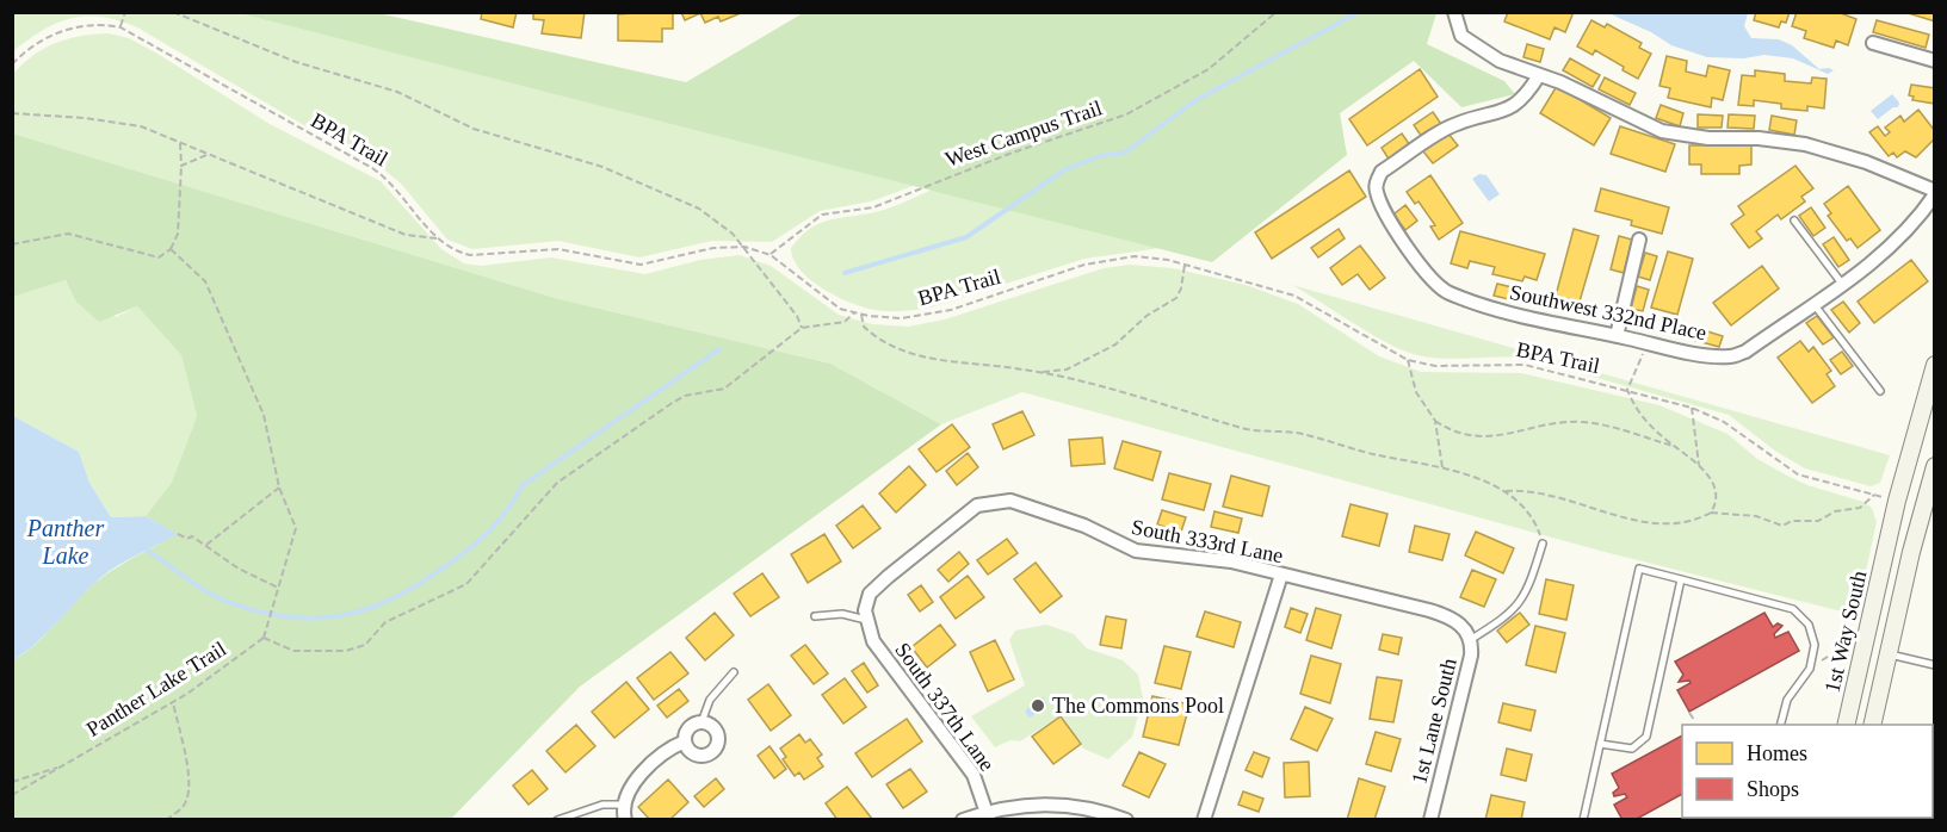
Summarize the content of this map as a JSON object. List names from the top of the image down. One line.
{"streets":{"main road":["1st Way South"],"street":["Southwest 332nd Place","South 333rd Lane","South 337th Lane","1st Lane South"],"path":["West Campus Trail","BPA Trail","Panther Lake Trail"]},"crossings":[["West Campus Trail","BPA Trail"],["South 333rd Lane","South 337th Lane"],["South 333rd Lane","1st Lane South"]],"water":["Panther Lake"],"places":["The Commons Pool"],"legend":["Homes","Shops"]}
